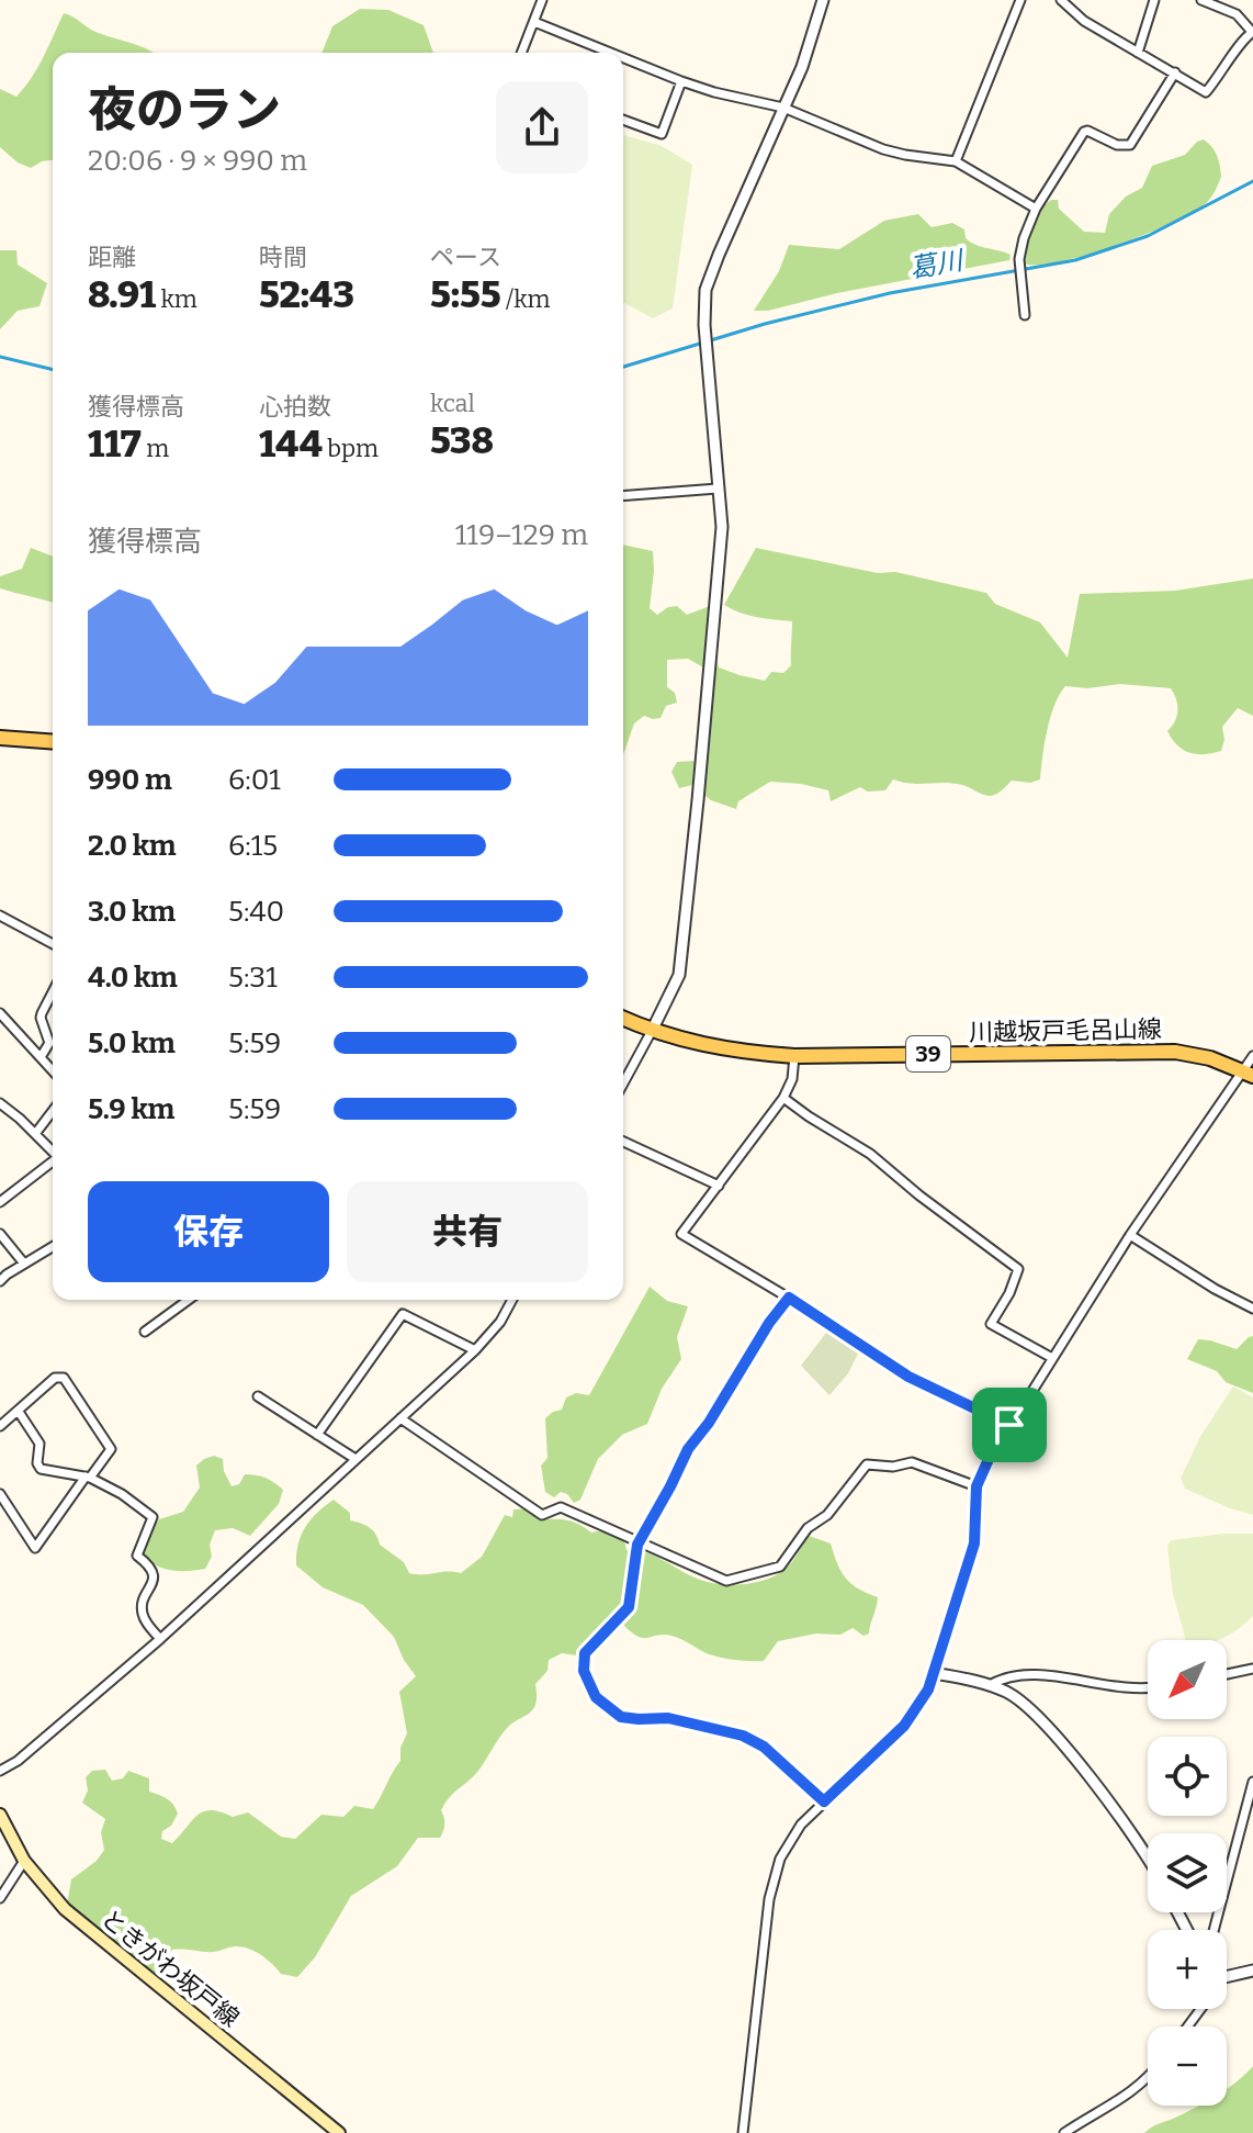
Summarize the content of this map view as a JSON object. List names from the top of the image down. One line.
{"streets":{"main road":["川越坂戸毛呂山線","39","ときがわ坂戸線"]},"water":["葛川"],"north":"bottom left","page":{"heading":["夜のラン","20:06 · 9 × 990 m"],"stats":[["距離","8.91 km"],["時間","52:43"],["ペース","5:55 /km"],["獲得標高","117 m"],["心拍数","144 bpm"],["kcal","538"]],"chart":["獲得標高","119–129 m"],"list":[{"name":"990 m","note":"6:01"},{"name":"2.0 km","note":"6:15"},{"name":"3.0 km","note":"5:40"},{"name":"4.0 km","note":"5:31"},{"name":"5.0 km","note":"5:59"},{"name":"5.9 km","note":"5:59"}],"buttons":["保存","共有"],"map_buttons":["+","−"]}}
